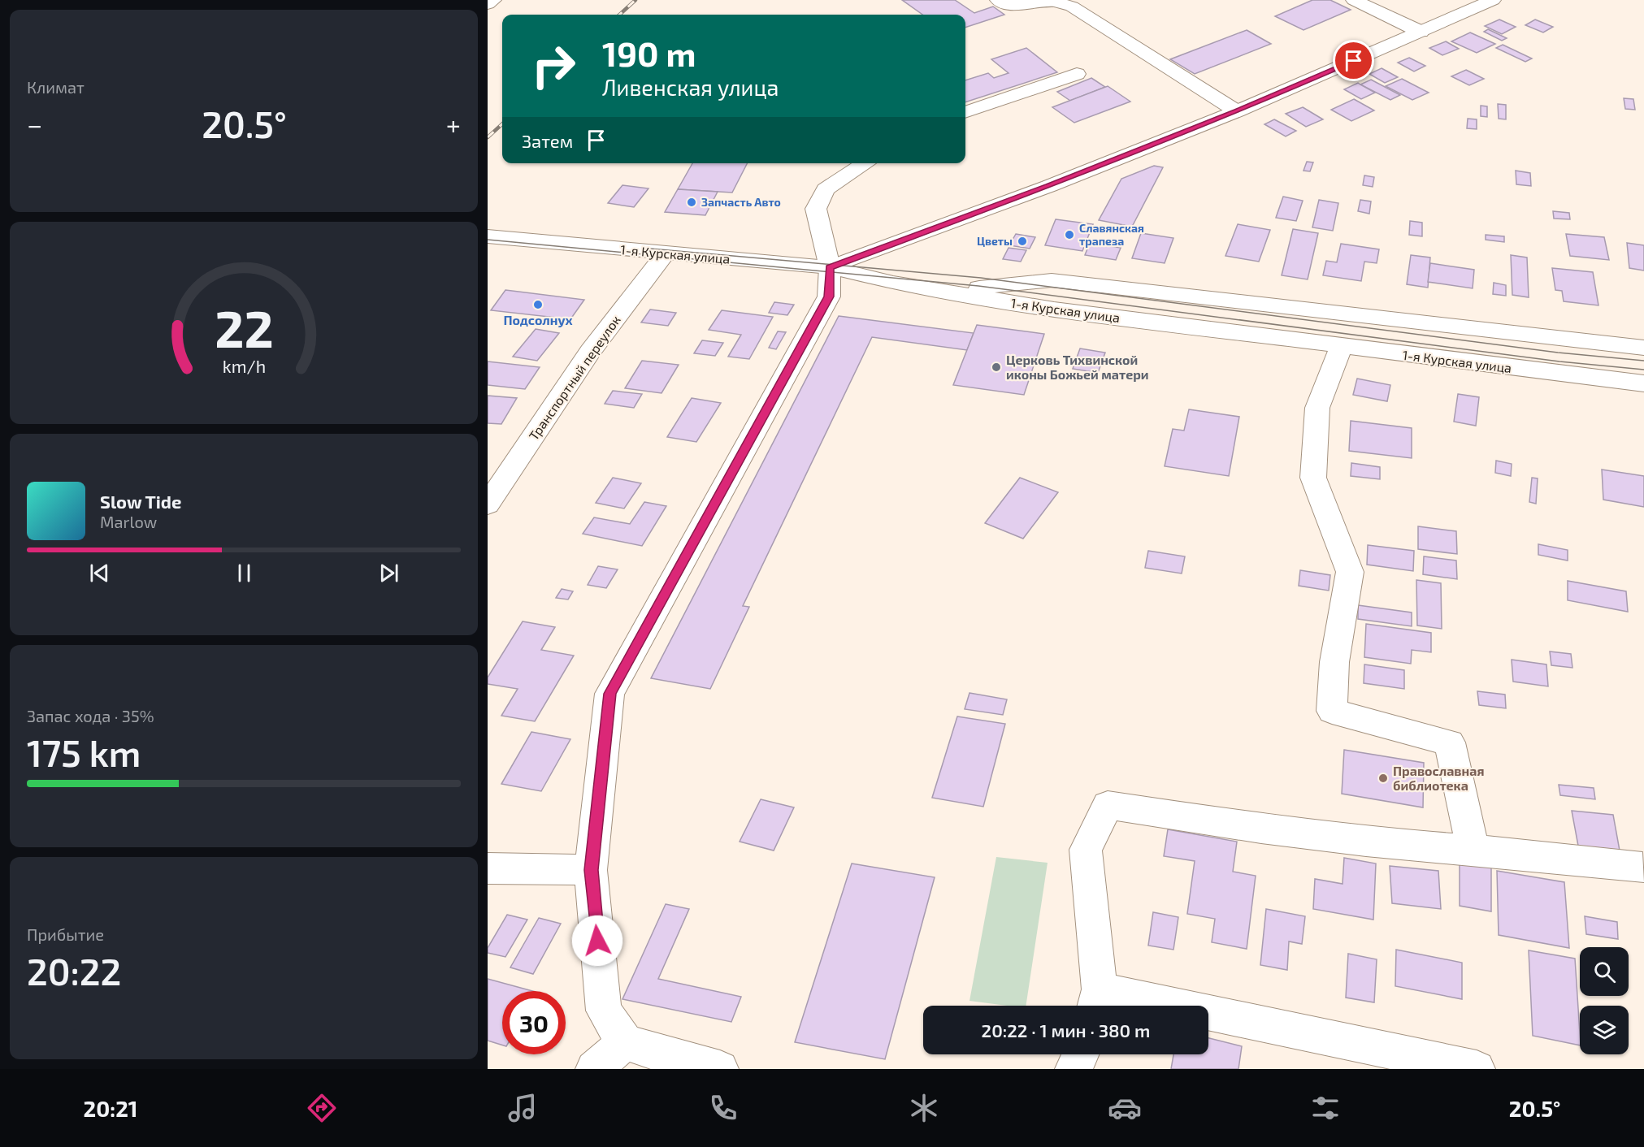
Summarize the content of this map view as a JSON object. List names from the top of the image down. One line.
{"streets":{"street":["1-я Курская улица","Транспортный переулок"]},"crossings":[["1-я Курская улица","Транспортный переулок"]],"places":["Запчасть Авто","Славянская трапеза","Цветы","Подсолнух","Церковь Тихвинской иконы Божьей матери","Православная библиотека"],"page":{"tile":["Климат",["Запас хода · 35%","175 km"],["Прибытие","20:22"]],"turn":["190 m","Ливенская улица"],"heat":["−","20.5°","+"],"then":"Затем","song":["Slow Tide","Marlow"],"limit":"30","trip":"20:22 · 1 мин · 380 m","tabs":["20:21","20.5°"],"gauge":["22","km/h"]}}
